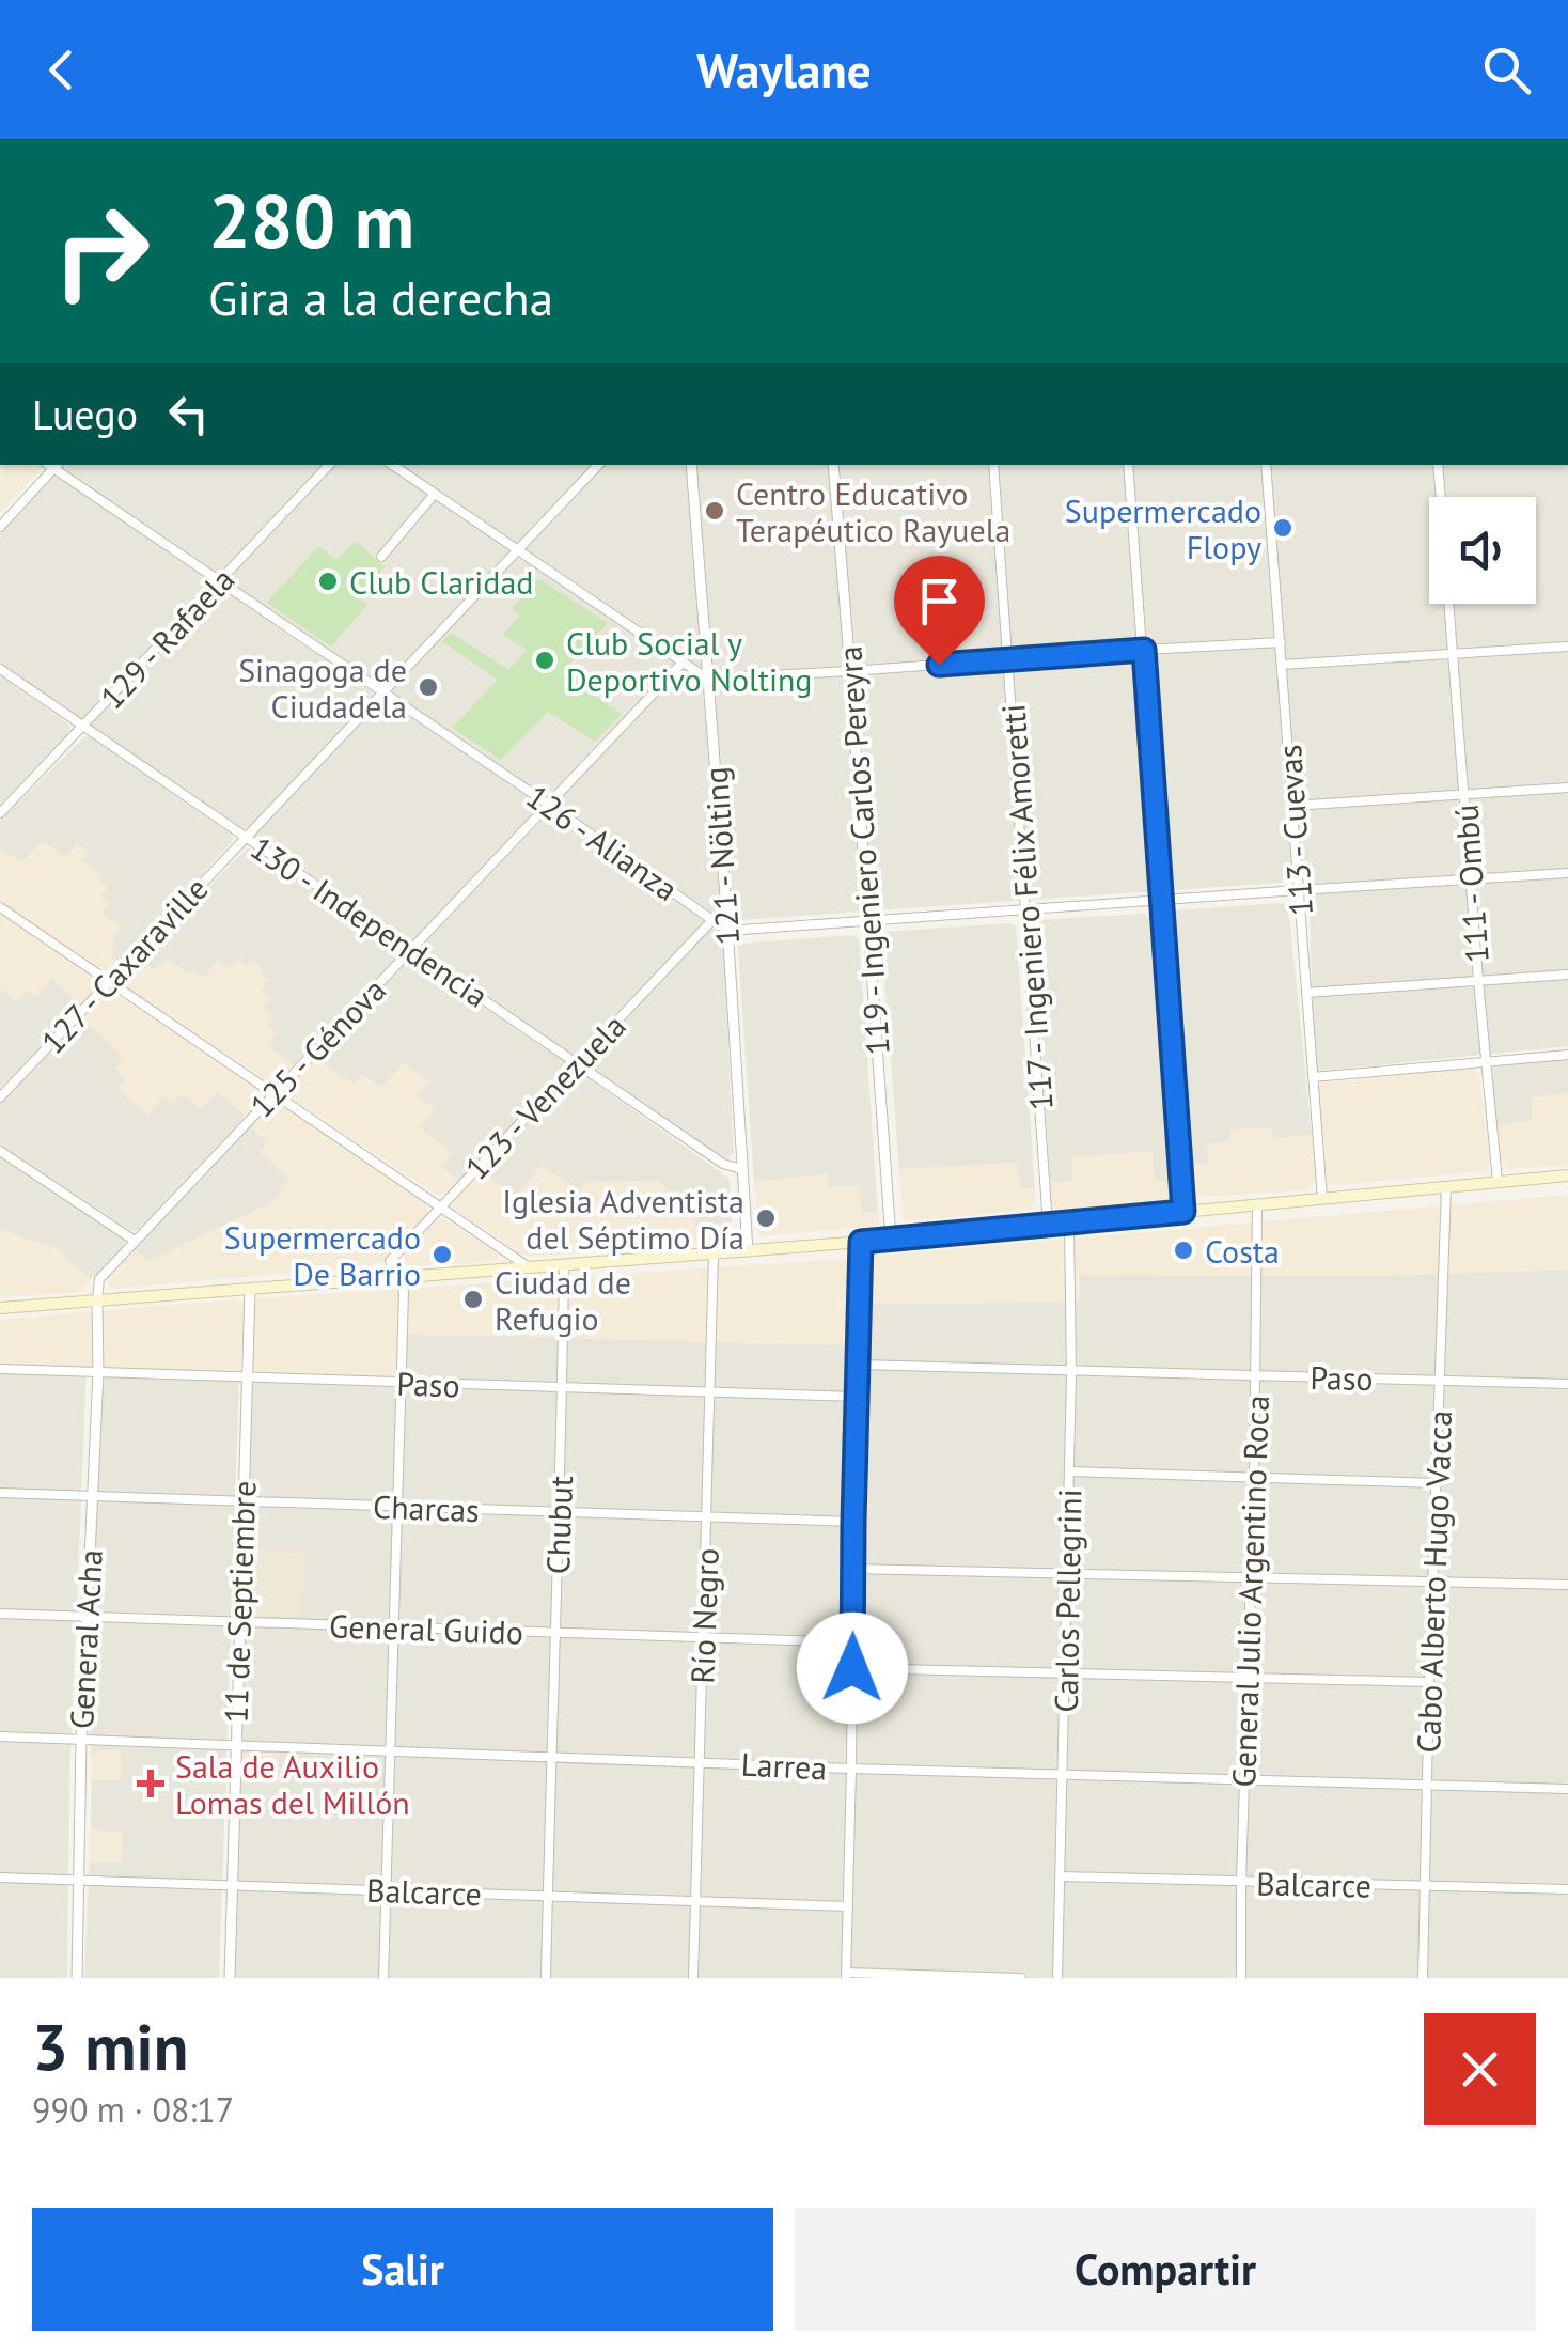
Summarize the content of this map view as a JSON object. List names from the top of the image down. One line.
{"streets":{"street":["129 - Rafaela","113 - Cuevas","126 - Alianza","119 - Ingeniero Carlos Pereyra","121 - Nölting","111 - Ombú","117 - Ingeniero Félix Amoretti","130 - Independencia","127 - Caxaraville","125 - Génova","123 - Venezuela","Paso","Charcas","Chubut","Cabo Alberto Hugo Vacca","General Julio Argentino Roca","Carlos Pellegrini","11 de Septiembre","Río Negro","General Guido","General Acha","Larrea","Balcarce"]},"crossings":[["129 - Rafaela","126 - Alianza"],["129 - Rafaela","130 - Independencia"],["126 - Alianza","121 - Nölting"],["126 - Alianza","127 - Caxaraville"],["126 - Alianza","125 - Génova"],["126 - Alianza","123 - Venezuela"],["121 - Nölting","130 - Independencia"],["130 - Independencia","127 - Caxaraville"],["130 - Independencia","125 - Génova"],["130 - Independencia","123 - Venezuela"],["125 - Génova","General Acha"],["Paso","Chubut"],["Paso","Cabo Alberto Hugo Vacca"],["Paso","General Julio Argentino Roca"],["Paso","Carlos Pellegrini"],["Paso","11 de Septiembre"],["Paso","Río Negro"],["Paso","General Acha"],["Charcas","Chubut"],["Charcas","11 de Septiembre"],["Charcas","Río Negro"],["Charcas","General Acha"],["Chubut","General Guido"],["Chubut","Larrea"],["Chubut","Balcarce"],["Cabo Alberto Hugo Vacca","Larrea"],["Cabo Alberto Hugo Vacca","Balcarce"],["General Julio Argentino Roca","Larrea"],["General Julio Argentino Roca","Balcarce"],["Carlos Pellegrini","Larrea"],["Carlos Pellegrini","Balcarce"],["11 de Septiembre","General Guido"],["11 de Septiembre","Larrea"],["11 de Septiembre","Balcarce"],["Río Negro","General Guido"],["Río Negro","Larrea"],["Río Negro","Balcarce"],["General Guido","General Acha"],["General Acha","Larrea"],["General Acha","Balcarce"]],"places":{"other":["Centro Educativo Terapéutico Rayuela","Supermercado Flopy","Club Claridad","Club Social y Deportivo Nolting","Sinagoga de Ciudadela","Iglesia Adventista del Séptimo Día","Costa","Supermercado De Barrio","Ciudad de Refugio"],"health":["Sala de Auxilio Lomas del Millón"]},"page":{"header":"Waylane","turn":["280 m","Gira a la derecha"],"then":"Luego","heading":["3 min","990 m · 08:17"],"buttons":["Salir","Compartir"]}}
